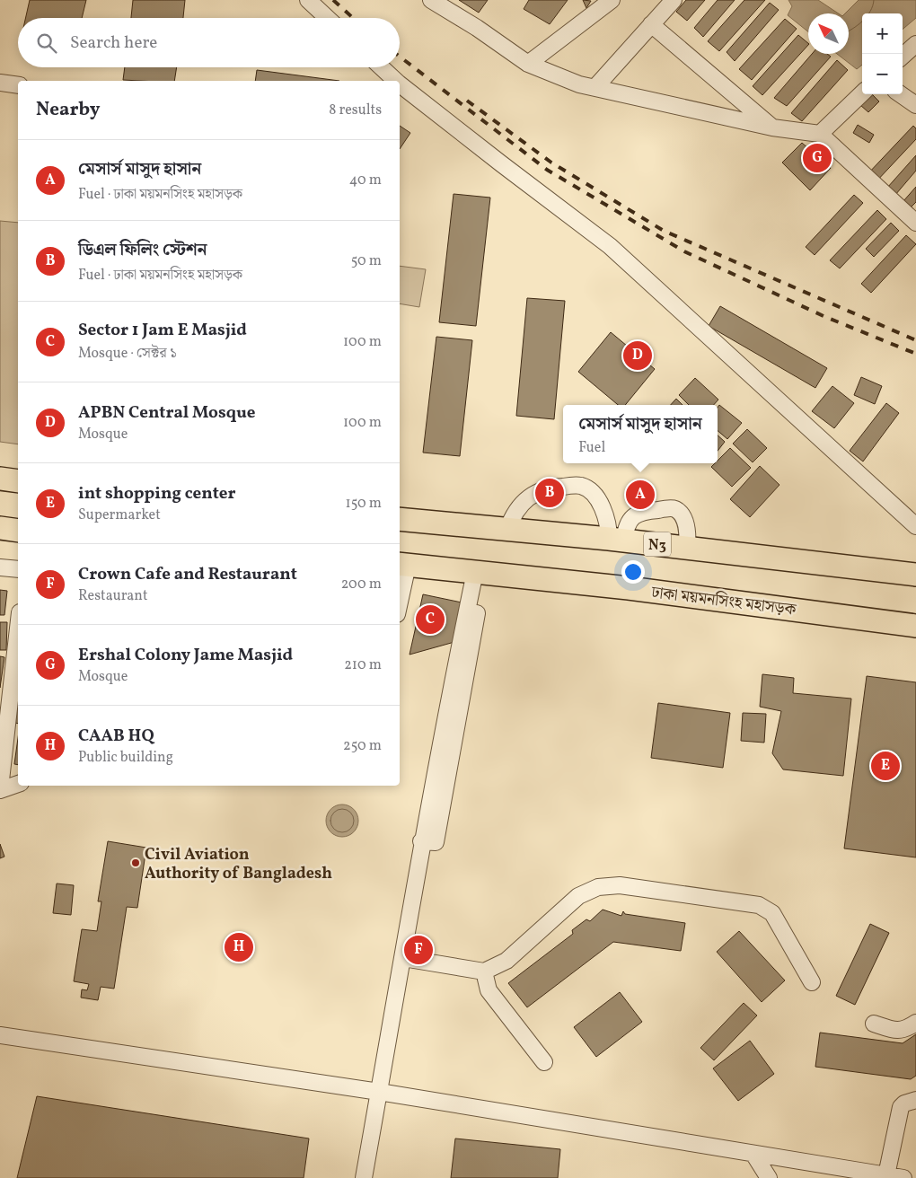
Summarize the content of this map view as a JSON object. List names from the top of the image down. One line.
{"streets":{"highway":["N3","ঢাকা ময়মনসিংহ মহাসড়ক"]},"places":["Civil Aviation Authority of Bangladesh"],"north":"top left","page":{"map_buttons":["+","−"],"search":"Search here","heading":["Nearby","8 results"],"list":[{"mark":"A","name":"মেসার্স মাসুদ হাসান","note":"Fuel · ঢাকা ময়মনসিংহ মহাসড়ক","value":"40 m"},{"mark":"B","name":"ডিএল ফিলিং স্টেশন","note":"Fuel · ঢাকা ময়মনসিংহ মহাসড়ক","value":"50 m"},{"mark":"C","name":"Sector 1 Jam E Masjid","note":"Mosque · সেক্টর ১","value":"100 m"},{"mark":"D","name":"APBN Central Mosque","note":"Mosque","value":"100 m"},{"mark":"E","name":"int shopping center","note":"Supermarket","value":"150 m"},{"mark":"F","name":"Crown Cafe and Restaurant","note":"Restaurant","value":"200 m"},{"mark":"G","name":"Ershal Colony Jame Masjid","note":"Mosque","value":"210 m"},{"mark":"H","name":"CAAB HQ","note":"Public building","value":"250 m"}],"pins":["G","D","B","A","C","E","H","F"],"popup":["মেসার্স মাসুদ হাসান","Fuel"]}}
